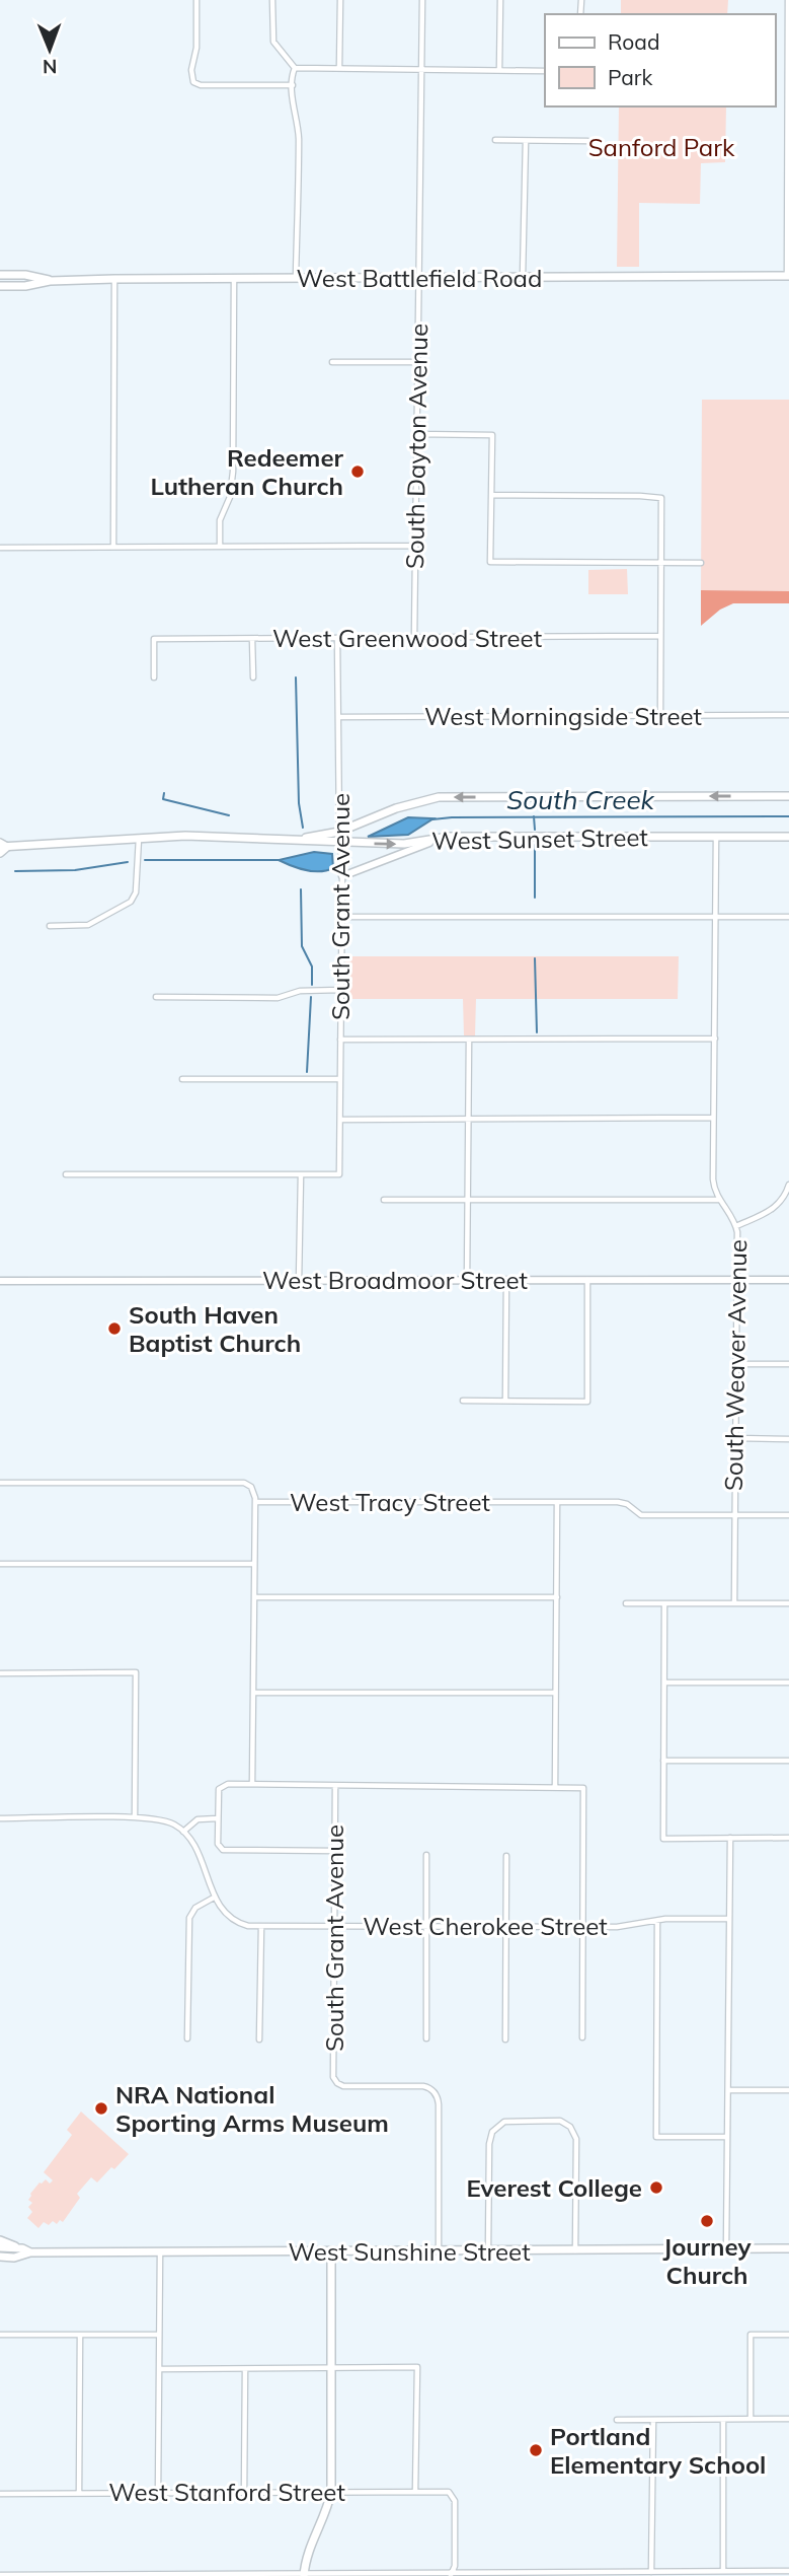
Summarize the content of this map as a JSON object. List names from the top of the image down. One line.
{"streets":{"main road":["West Battlefield Road","West Sunset Street","West Sunshine Street"],"street":["South Dayton Avenue","West Greenwood Street","West Morningside Street","South Grant Avenue","West Broadmoor Street","South Weaver Avenue","West Tracy Street","West Cherokee Street","West Stanford Street"]},"crossings":[["West Battlefield Road","South Dayton Avenue"],["South Dayton Avenue","West Greenwood Street"],["West Greenwood Street","South Grant Avenue"],["West Morningside Street","South Grant Avenue"],["West Sunset Street","South Grant Avenue"],["West Sunset Street","South Weaver Avenue"],["South Grant Avenue","West Cherokee Street"],["South Grant Avenue","West Sunshine Street"],["West Broadmoor Street","South Weaver Avenue"],["South Weaver Avenue","West Tracy Street"]],"water":["South Creek"],"parks":["Sanford Park"],"places":["Redeemer Lutheran Church","South Haven Baptist Church","NRA National Sporting Arms Museum","Everest College","Journey Church","Portland Elementary School"],"legend":["Road","Park"],"north":"bottom"}
